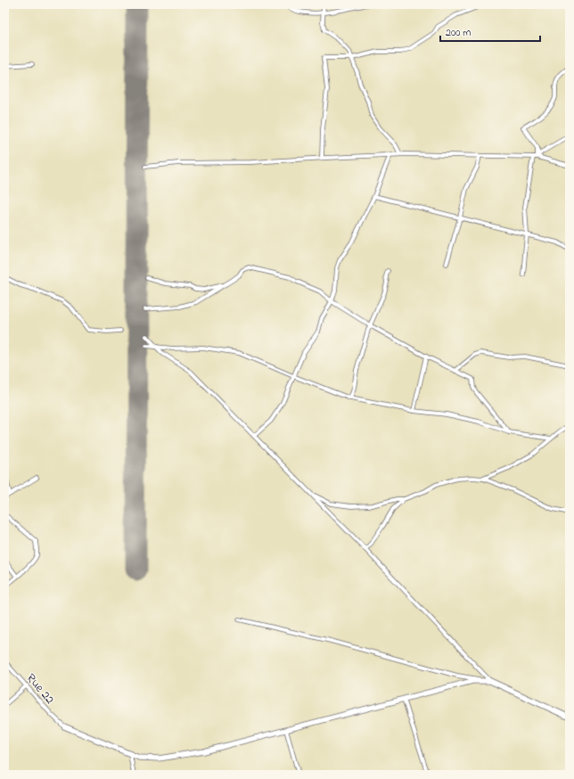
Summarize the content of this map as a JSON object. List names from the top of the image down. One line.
{"streets":{"street":["Rue 22"]},"scale_bar":"200 m"}
